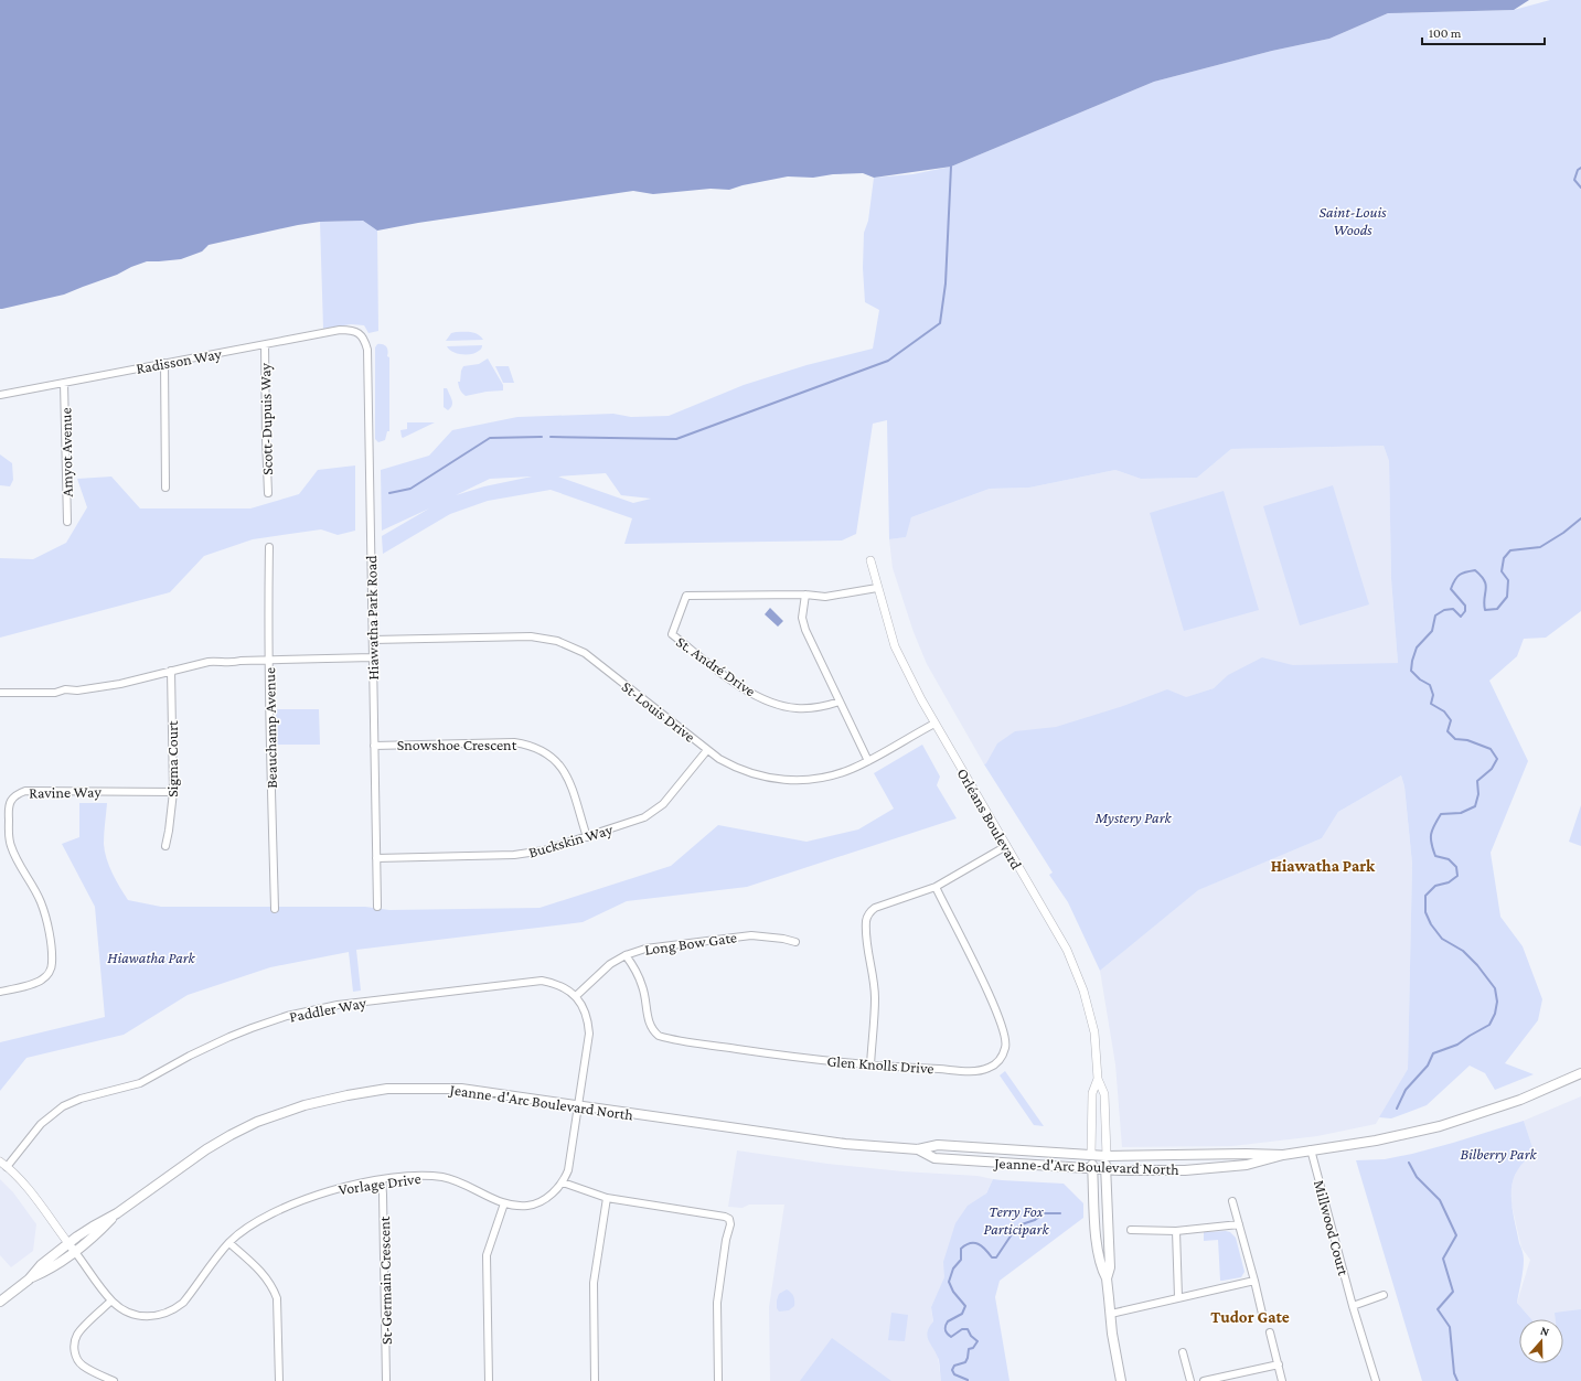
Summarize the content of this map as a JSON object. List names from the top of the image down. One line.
{"streets":{"main road":["Orléans Boulevard","Jeanne-d'Arc Boulevard North"],"street":["Radisson Way","Scott-Dupuis Way","Amyot Avenue","Hiawatha Park Road","St. André Drive","St-Louis Drive","Beauchamp Avenue","Snowshoe Crescent","Sigma Court","Ravine Way","Buckskin Way","Long Bow Gate","Paddler Way","Glen Knolls Drive","Vorlage Drive","Millwood Court","St-Germain Crescent"]},"crossings":[["Radisson Way","Scott-Dupuis Way"],["Radisson Way","Amyot Avenue"],["Radisson Way","Hiawatha Park Road"],["Hiawatha Park Road","St-Louis Drive"],["Hiawatha Park Road","Snowshoe Crescent"],["Hiawatha Park Road","Buckskin Way"],["St. André Drive","Orléans Boulevard"],["St-Louis Drive","Orléans Boulevard"],["St-Louis Drive","Buckskin Way"],["Snowshoe Crescent","Buckskin Way"],["Sigma Court","Ravine Way"],["Orléans Boulevard","Jeanne-d'Arc Boulevard North"],["Long Bow Gate","Paddler Way"],["Long Bow Gate","Glen Knolls Drive"],["Jeanne-d'Arc Boulevard North","Vorlage Drive"],["Jeanne-d'Arc Boulevard North","Millwood Court"],["Vorlage Drive","St-Germain Crescent"]],"districts":["Hiawatha Park","Tudor Gate"],"parks":["Saint-Louis Woods","Mystery Park","Hiawatha Park","Bilberry Park","Terry Fox Participark"],"scale_bar":"100 m","north":"top"}
